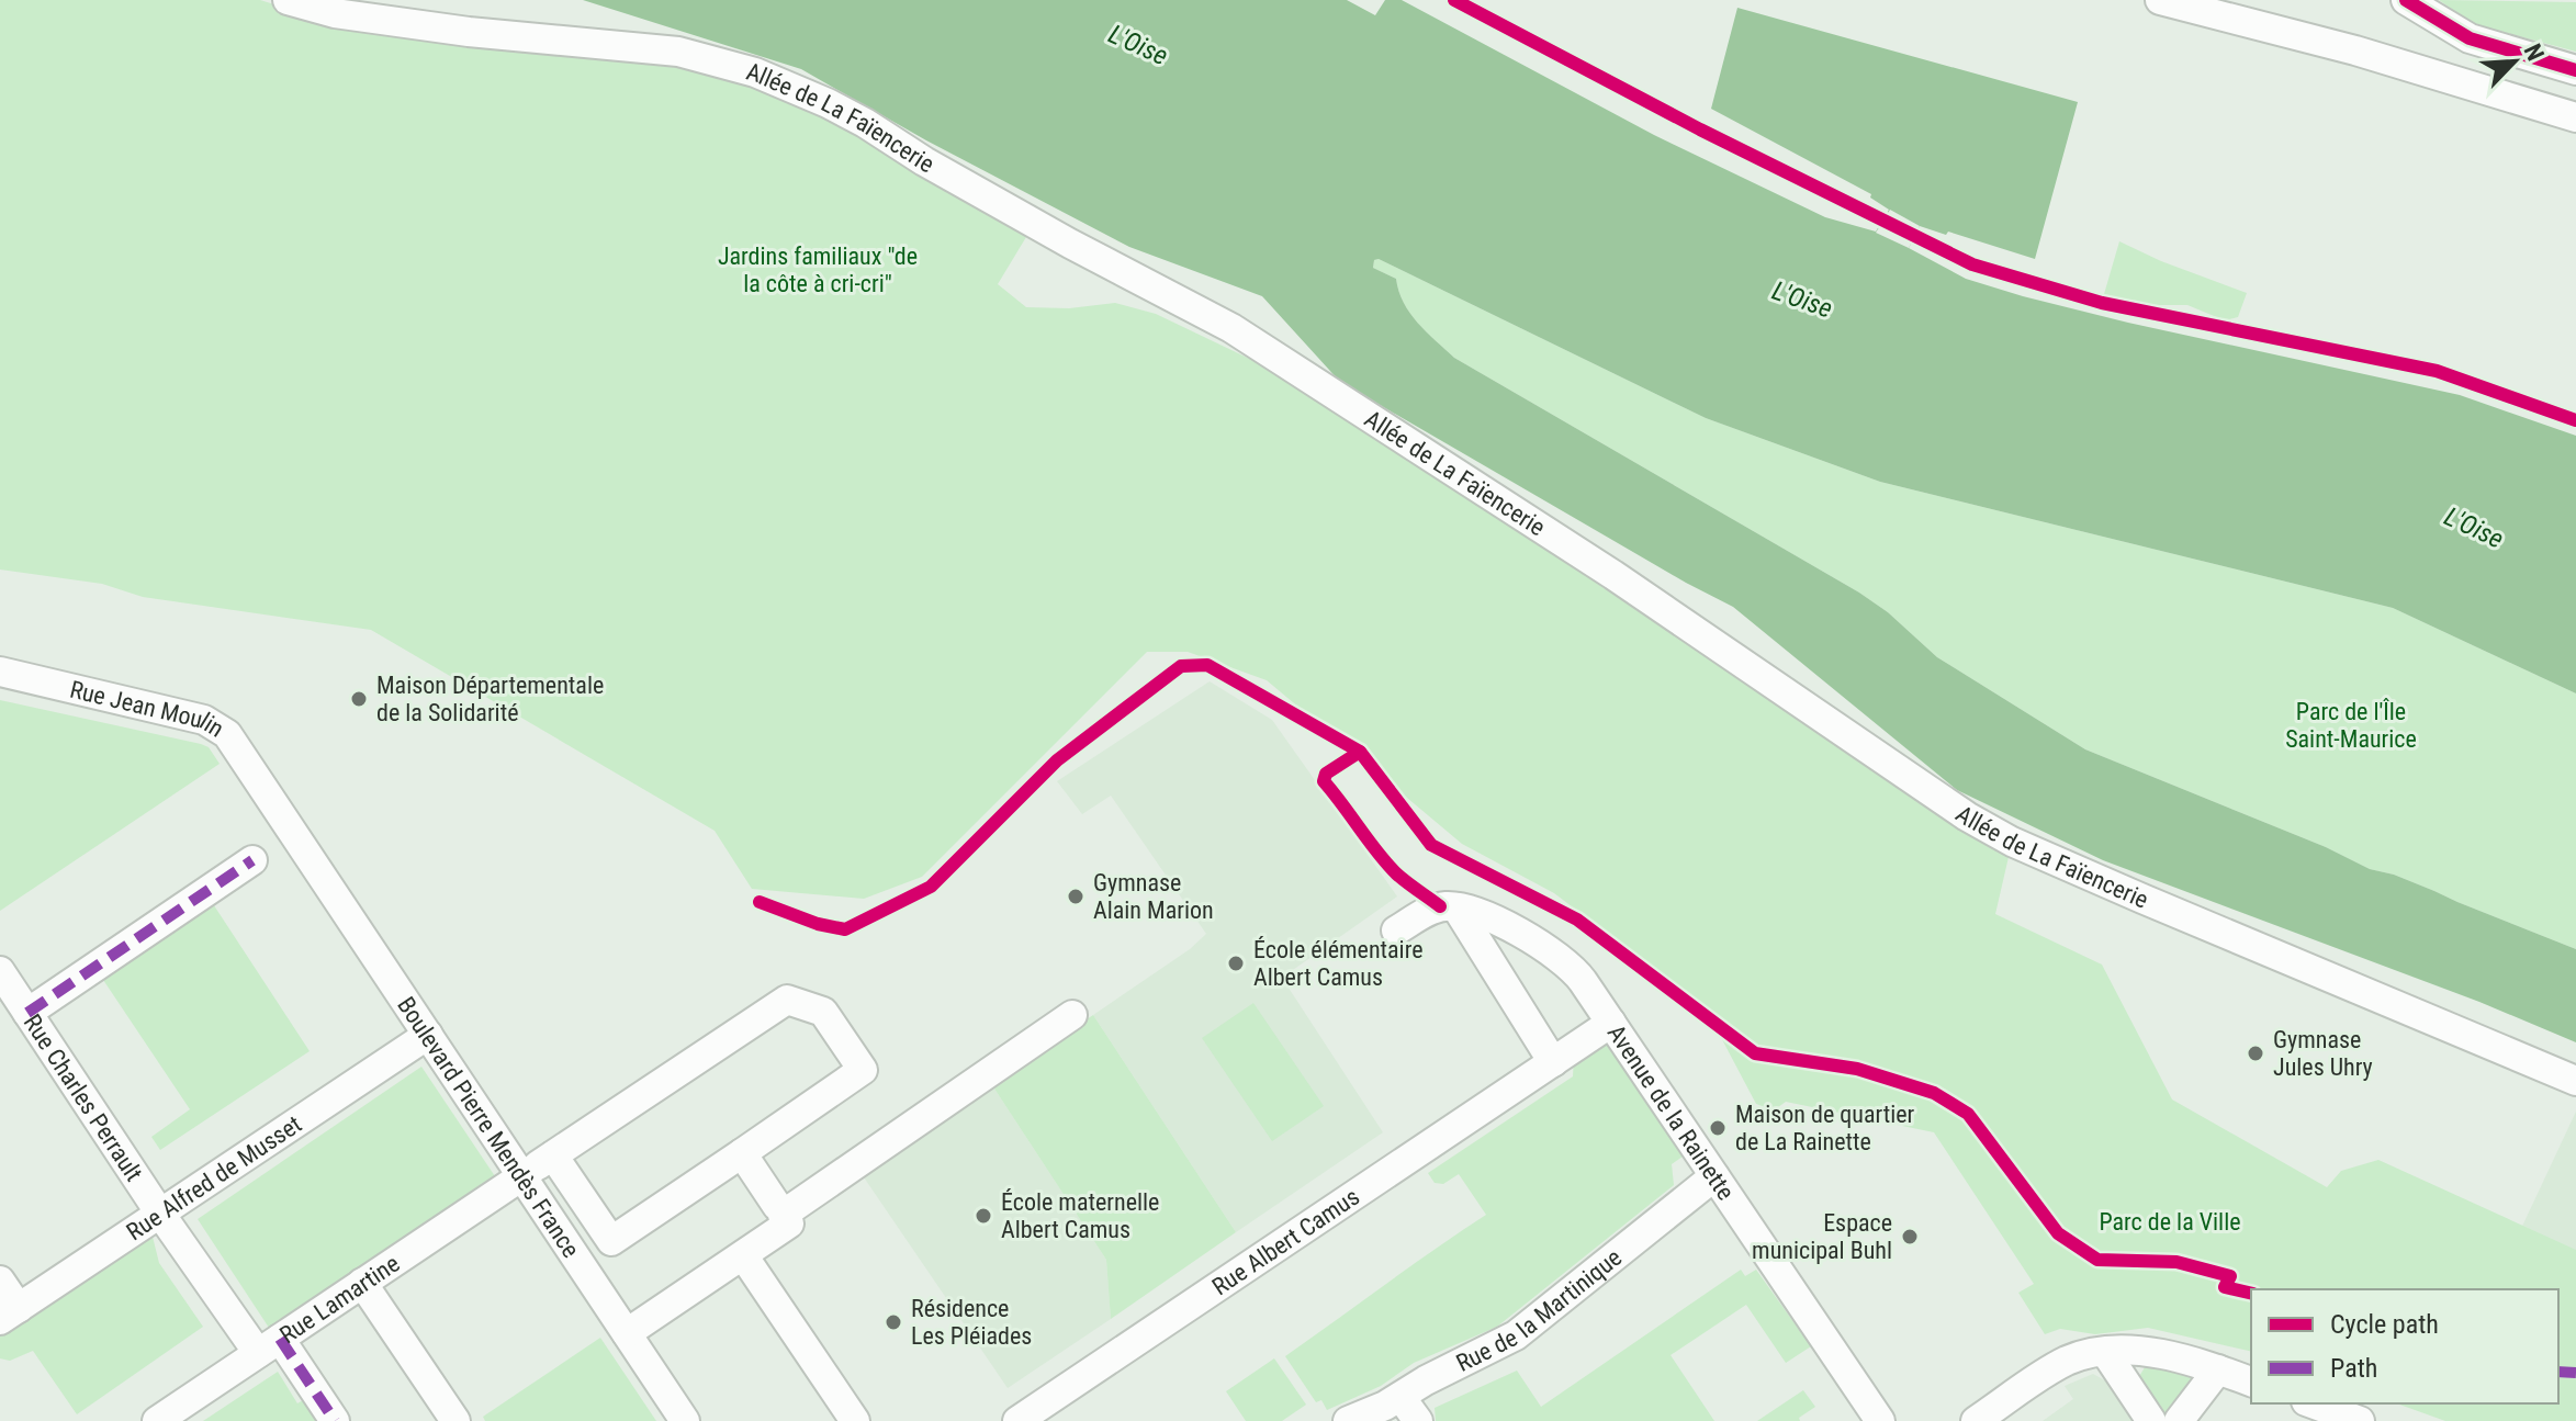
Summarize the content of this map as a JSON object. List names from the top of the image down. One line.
{"streets":{"street":["Allée de La Faïencerie","Rue Jean Moulin","Rue Charles Perrault","Avenue de la Rainette","Boulevard Pierre Mendès France","Rue Alfred de Musset","Rue Albert Camus","Rue Lamartine","Rue de la Martinique"]},"crossings":[["Rue Jean Moulin","Boulevard Pierre Mendès France"],["Rue Charles Perrault","Rue Alfred de Musset"],["Rue Charles Perrault","Rue Lamartine"],["Avenue de la Rainette","Rue Albert Camus"],["Avenue de la Rainette","Rue de la Martinique"],["Boulevard Pierre Mendès France","Rue Alfred de Musset"],["Boulevard Pierre Mendès France","Rue Lamartine"]],"water":["L'Oise"],"parks":["Jardins familiaux \"de la côte à cri-cri\"","Parc de l'Île Saint-Maurice","Parc de la Ville"],"places":["Maison Départementale de la Solidarité","Gymnase Alain Marion","École élémentaire Albert Camus","Gymnase Jules Uhry","Maison de quartier de La Rainette","École maternelle Albert Camus","Espace municipal Buhl","Résidence Les Pléiades"],"legend":["Cycle path","Path"],"north":"top right"}
